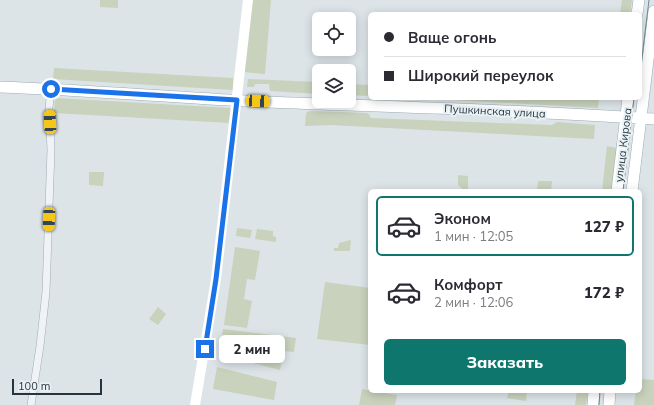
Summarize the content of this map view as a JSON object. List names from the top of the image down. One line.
{"streets":{"main road":["Пушкинская улица","улица Кирова"]},"crossings":[["Пушкинская улица","улица Кирова"]],"scale_bar":"100 m","page":{"banner":["Ваще огонь","Широкий переулок"],"list":[{"name":"Эконом","note":"1 мин · 12:05","value":"127 ₽"},{"name":"Комфорт","note":"2 мин · 12:06","value":"172 ₽"}],"buttons":"Заказать","bubble":"2 мин","scale":"100 m"}}
